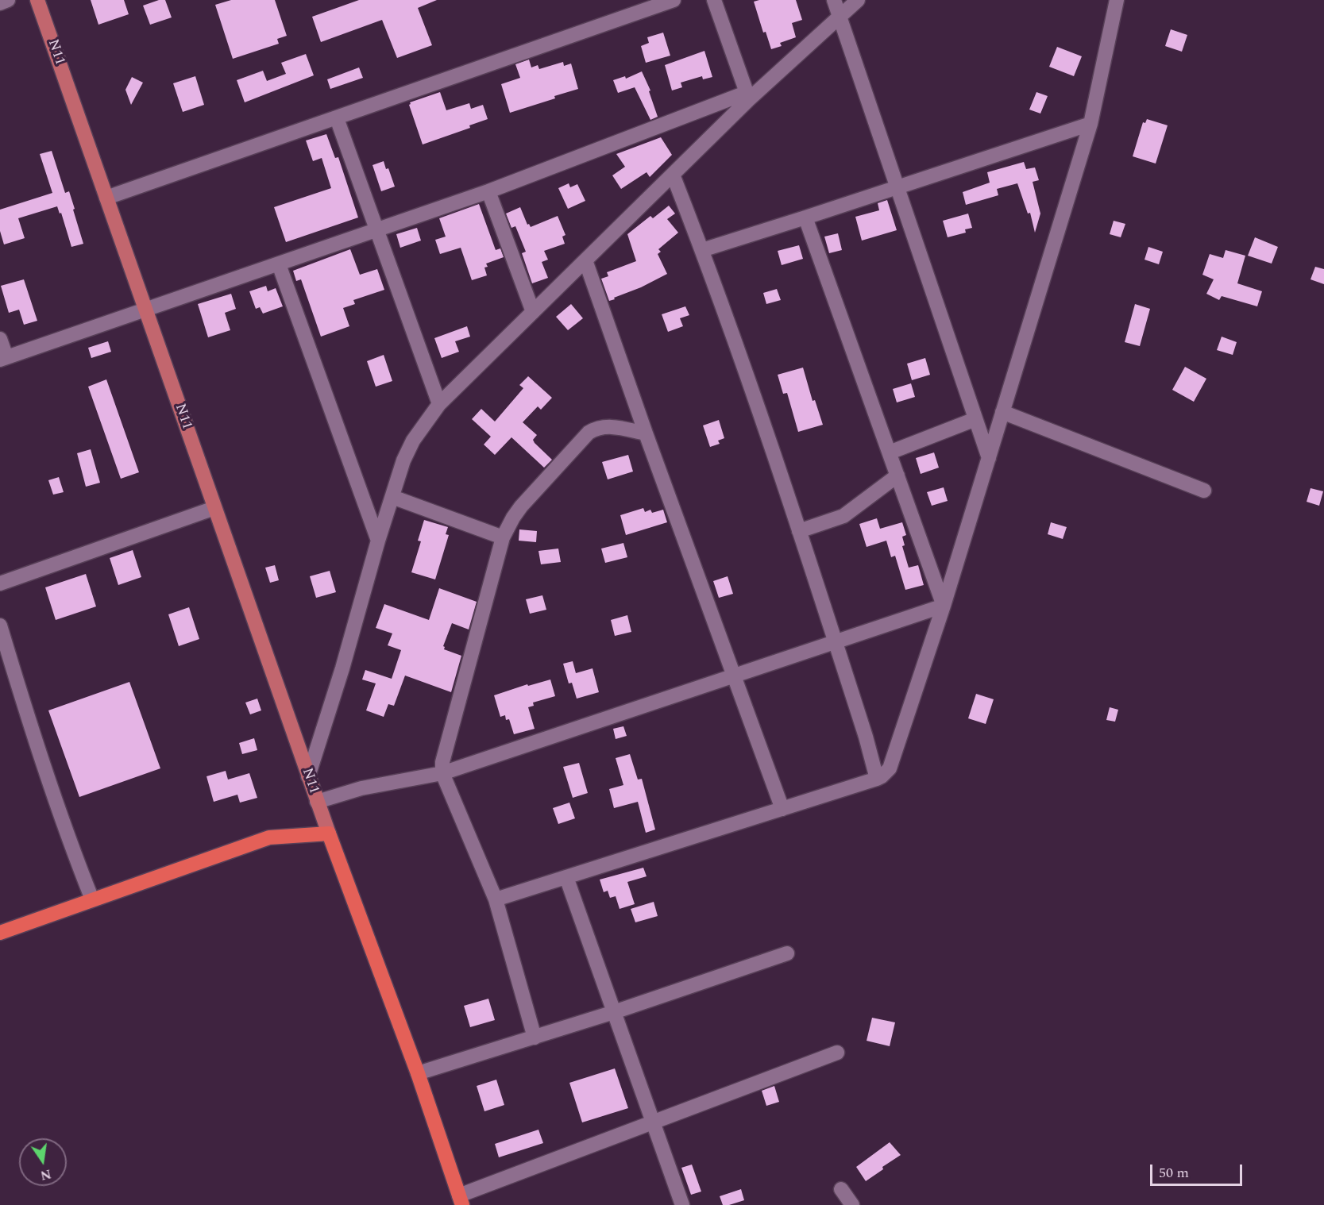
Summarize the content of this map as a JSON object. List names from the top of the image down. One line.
{"streets":{"main road":["N11"]},"scale_bar":"50 m","north":"bottom"}
